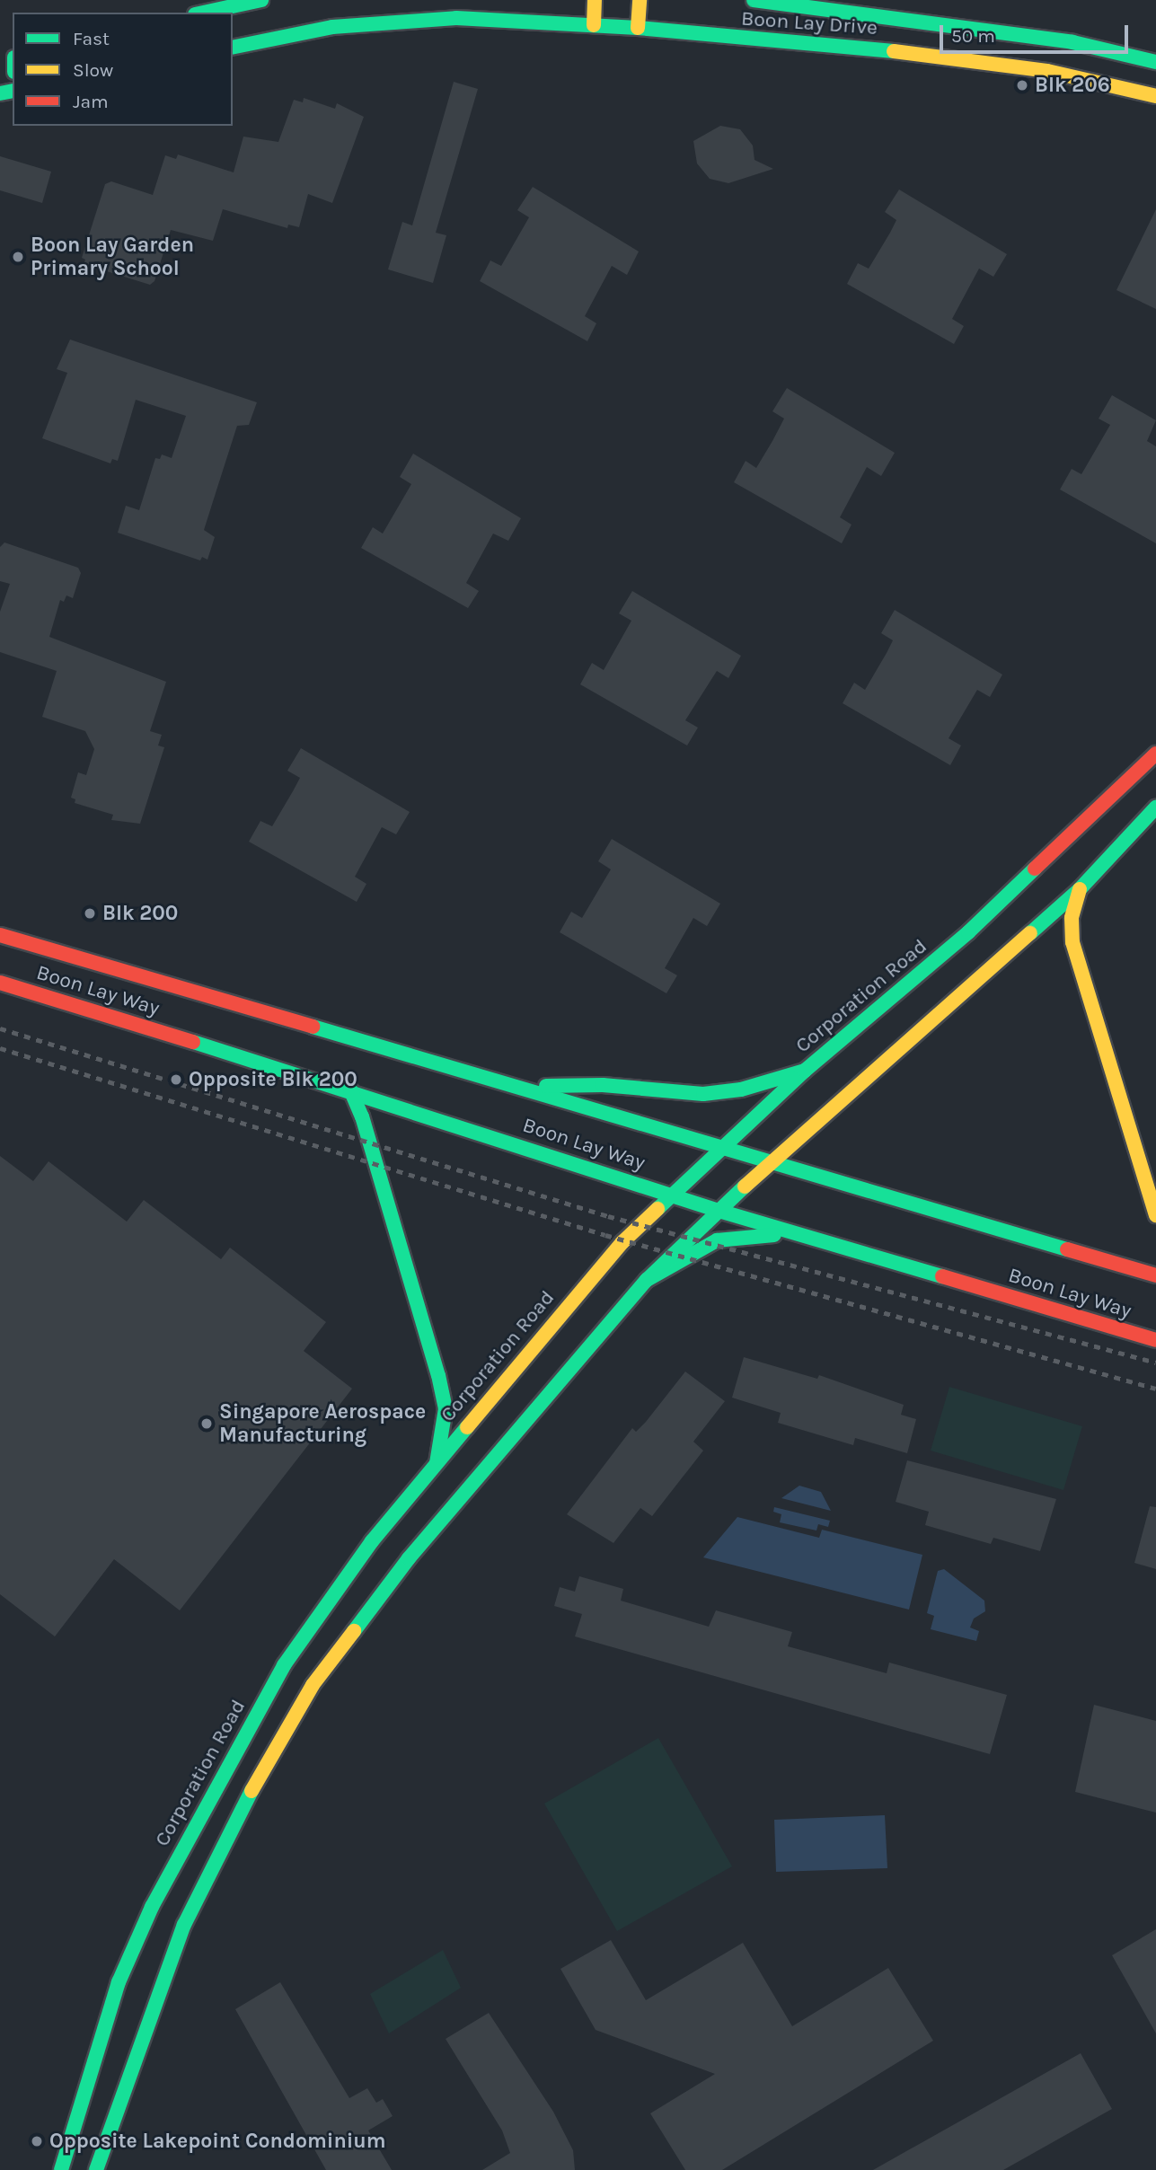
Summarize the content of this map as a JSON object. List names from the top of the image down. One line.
{"streets":{"main road":["Boon Lay Drive","Boon Lay Way","Corporation Road"]},"crossings":[["Boon Lay Way","Corporation Road"]],"places":["Blk 206","Boon Lay Garden Primary School","Blk 200","Opposite Blk 200","Singapore Aerospace Manufacturing","Opposite Lakepoint Condominium"],"legend":["Fast","Slow","Jam"],"scale_bar":"50 m"}
